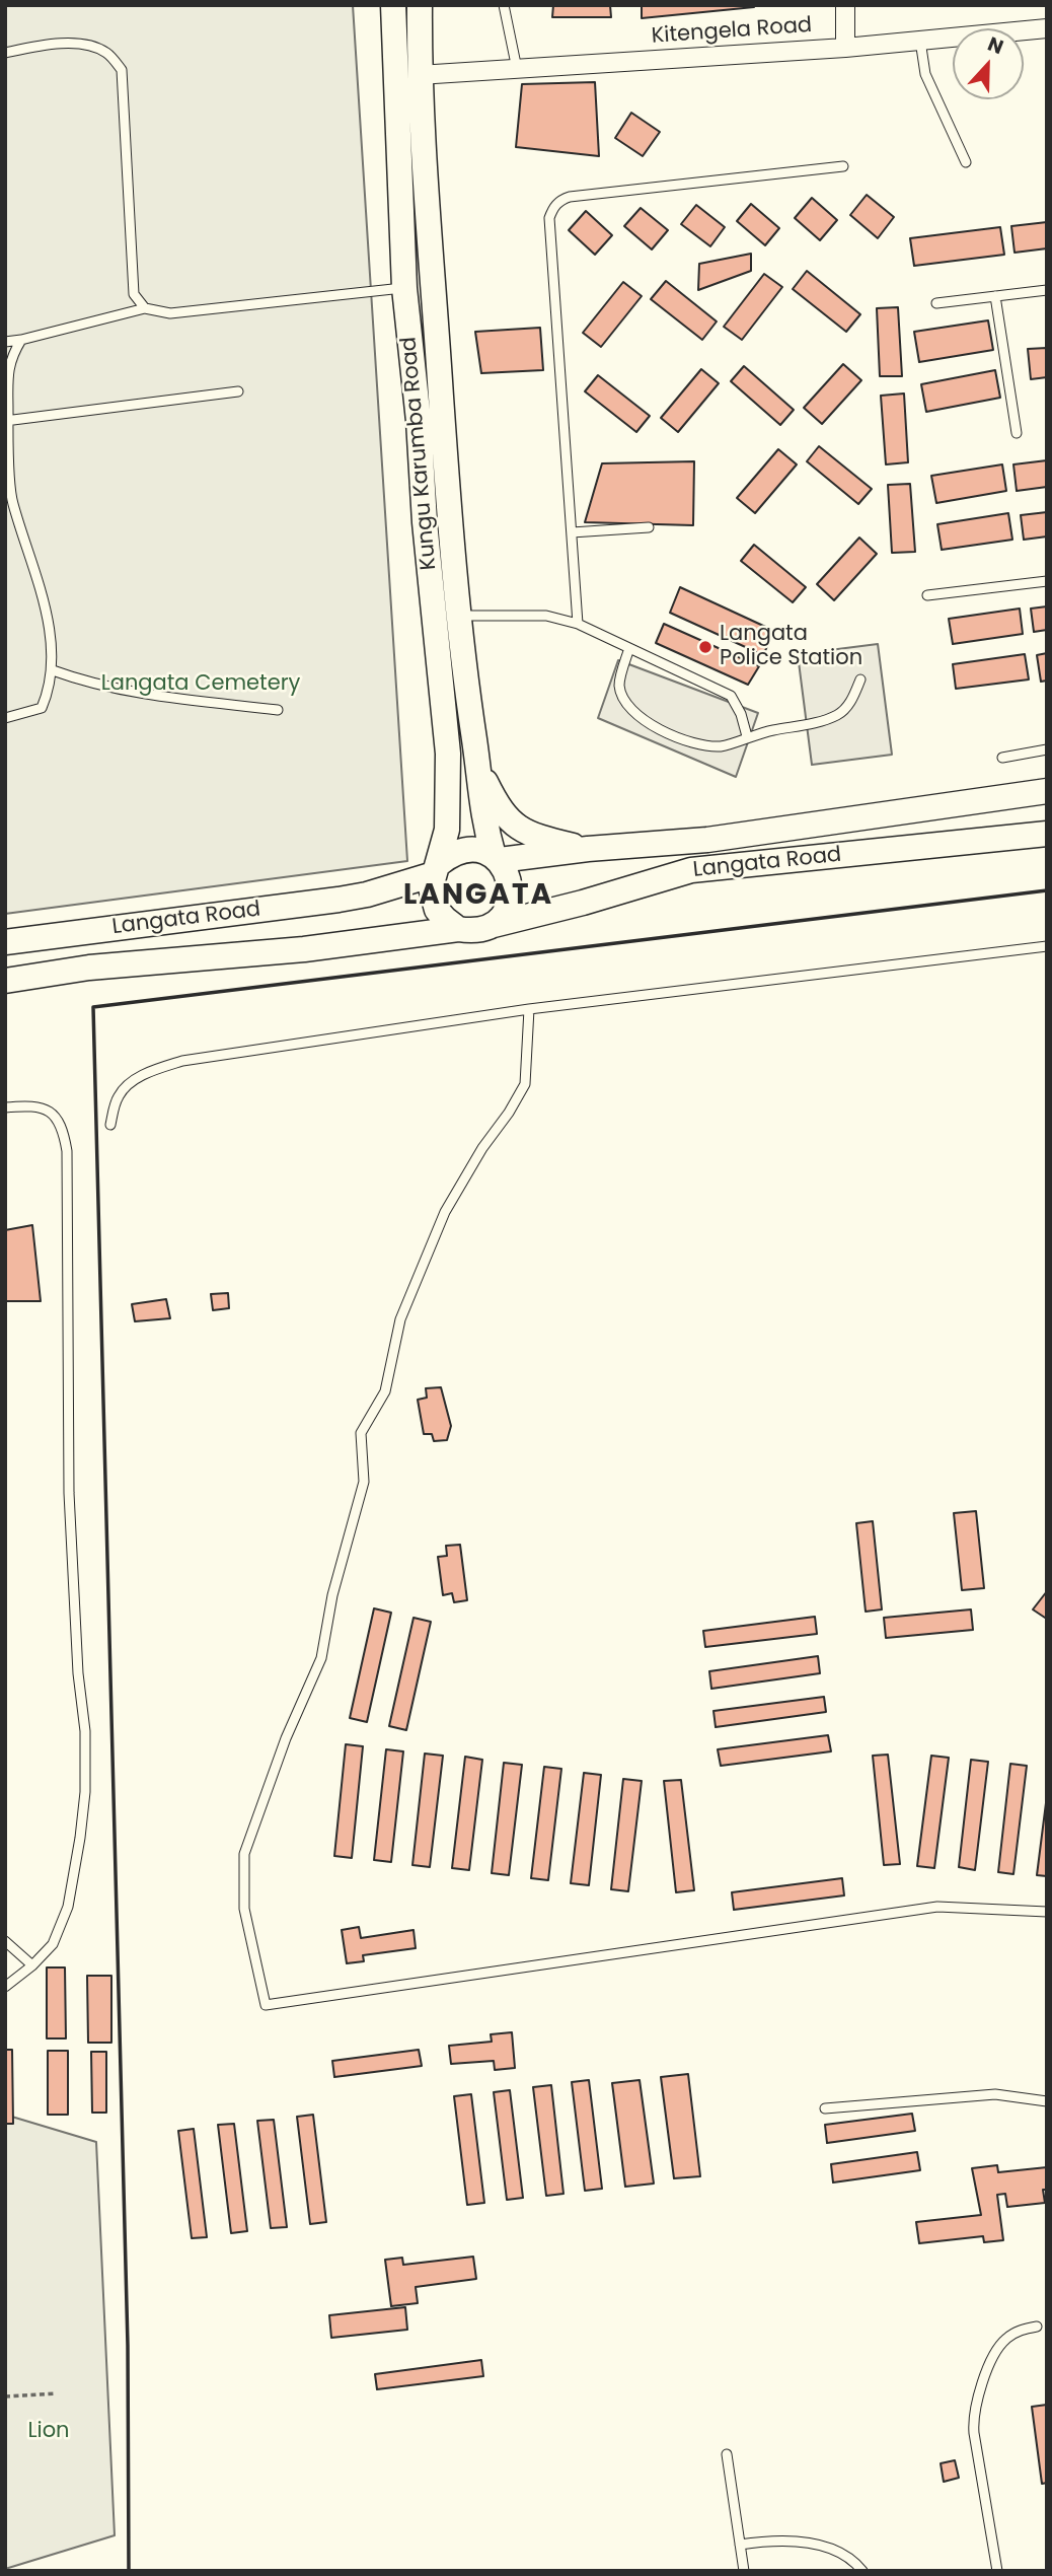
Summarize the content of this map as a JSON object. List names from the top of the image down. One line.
{"streets":{"main road":["Kungu Karumba Road","Langata Road"],"street":["Kitengela Road"]},"crossings":[["Kitengela Road","Kungu Karumba Road"],["Kungu Karumba Road","Langata Road"]],"districts":["LANGATA"],"parks":["Langata Cemetery","Lion"],"places":["Langata Police Station"],"north":"top"}
